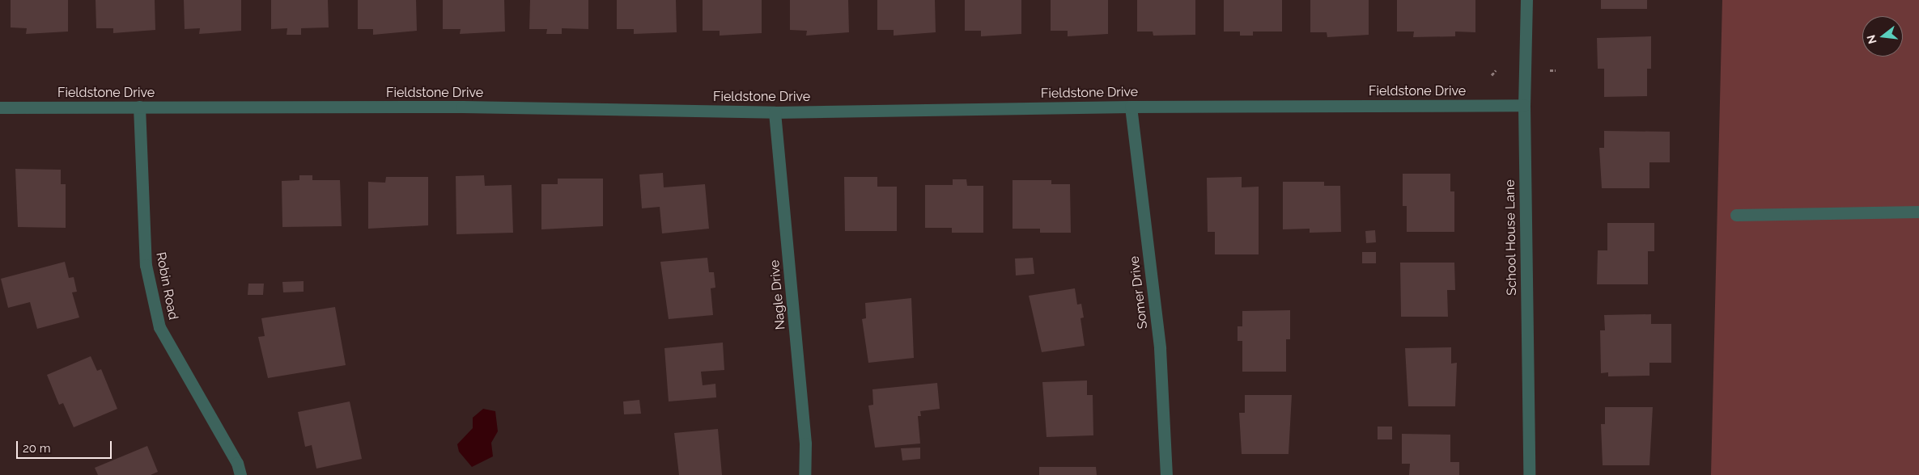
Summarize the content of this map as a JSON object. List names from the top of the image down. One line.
{"streets":{"street":["Fieldstone Drive","School House Lane","Robin Road","Somer Drive","Nagle Drive"]},"crossings":[["Fieldstone Drive","School House Lane"],["Fieldstone Drive","Robin Road"],["Fieldstone Drive","Somer Drive"],["Fieldstone Drive","Nagle Drive"]],"scale_bar":"20 m","north":"left"}
